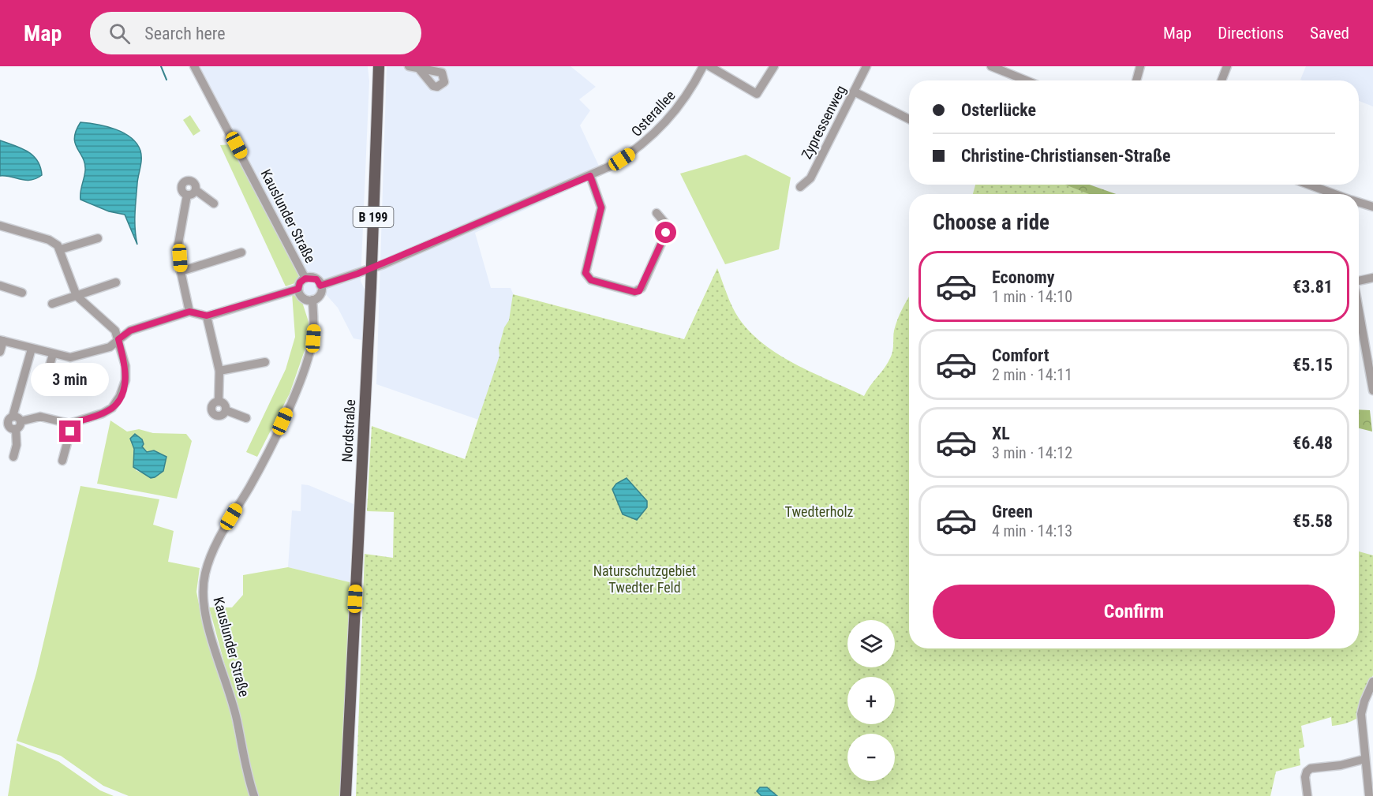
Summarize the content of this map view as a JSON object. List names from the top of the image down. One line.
{"streets":{"main road":["B 199","Nordstraße"],"street":["Osterallee","Zypressenweg","Kauslunder Straße"]},"crossings":[["Osterallee","Kauslunder Straße"],["Osterallee","Nordstraße"]],"parks":["Twedterholz","Naturschutzgebiet Twedter Feld"],"page":{"header":"Map","search":"Search here","nav":["Map","Directions","Saved"],"banner":["Osterlücke","Christine-Christiansen-Straße"],"heading":"Choose a ride","list":[{"name":"Economy","note":"1 min · 14:10","value":"€3.81"},{"name":"Comfort","note":"2 min · 14:11","value":"€5.15"},{"name":"XL","note":"3 min · 14:12","value":"€6.48"},{"name":"Green","note":"4 min · 14:13","value":"€5.58"}],"bubble":"3 min","buttons":"Confirm","map_buttons":["+","−"]}}
